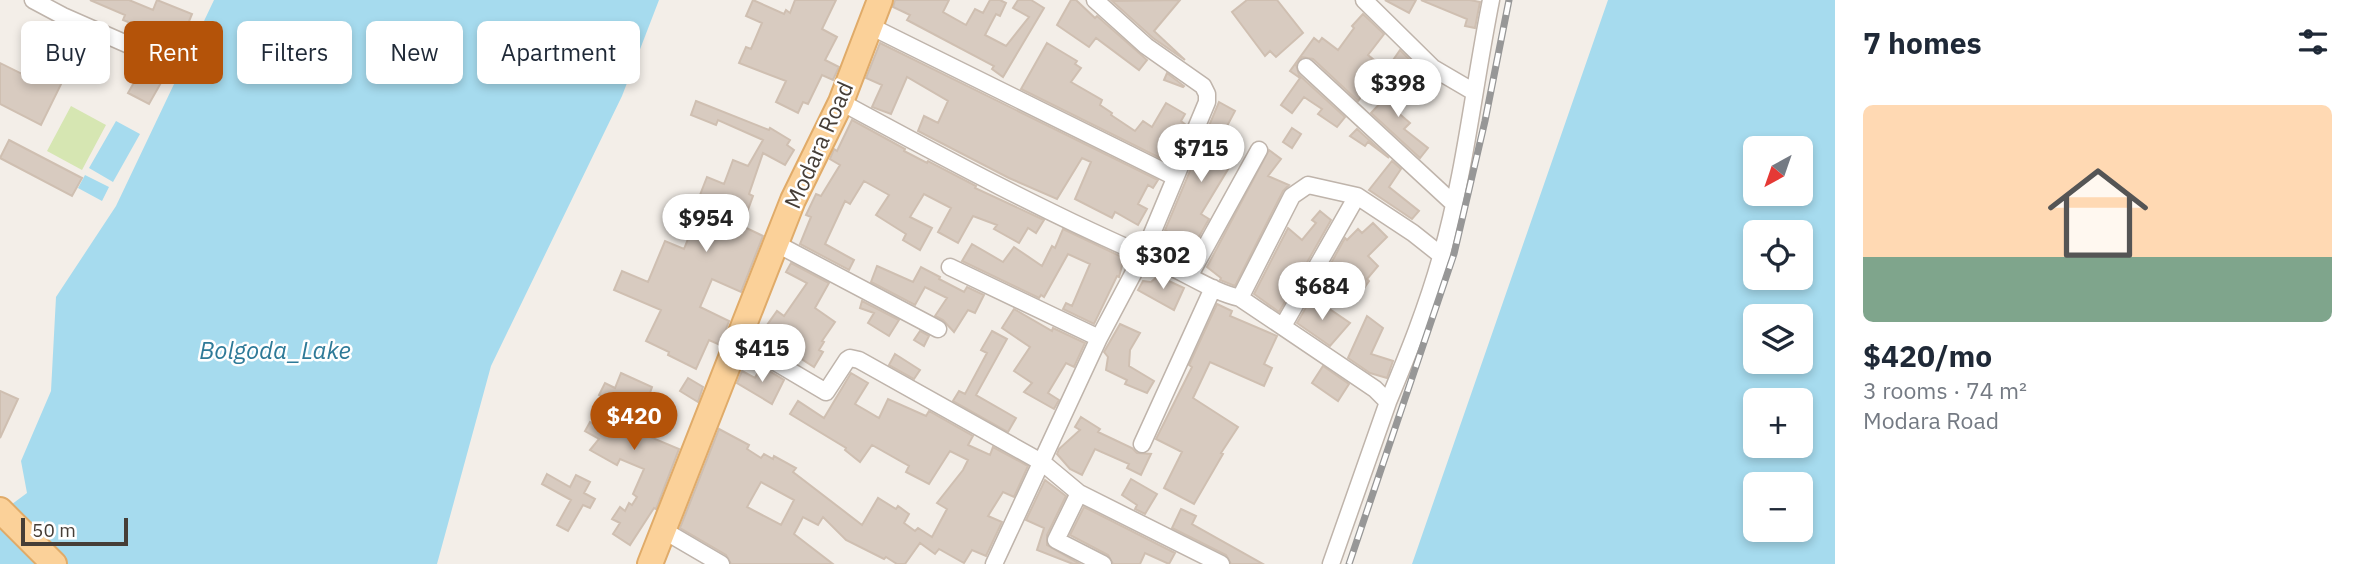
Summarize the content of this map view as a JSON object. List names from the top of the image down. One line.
{"streets":{"main road":["Modara Road"]},"water":["Bolgoda_Lake"],"scale_bar":"50 m","north":"bottom left","page":{"heading":"7 homes","chip":["Buy","Rent","Filters","New","Apartment"],"price":["$398","$715","$954","$302","$684","$415","$420"],"list":[{"name":"$420/mo","note":"3 rooms · 74 m² · Modara Road"}],"map_buttons":["+","−"],"scale":"50 m"}}
